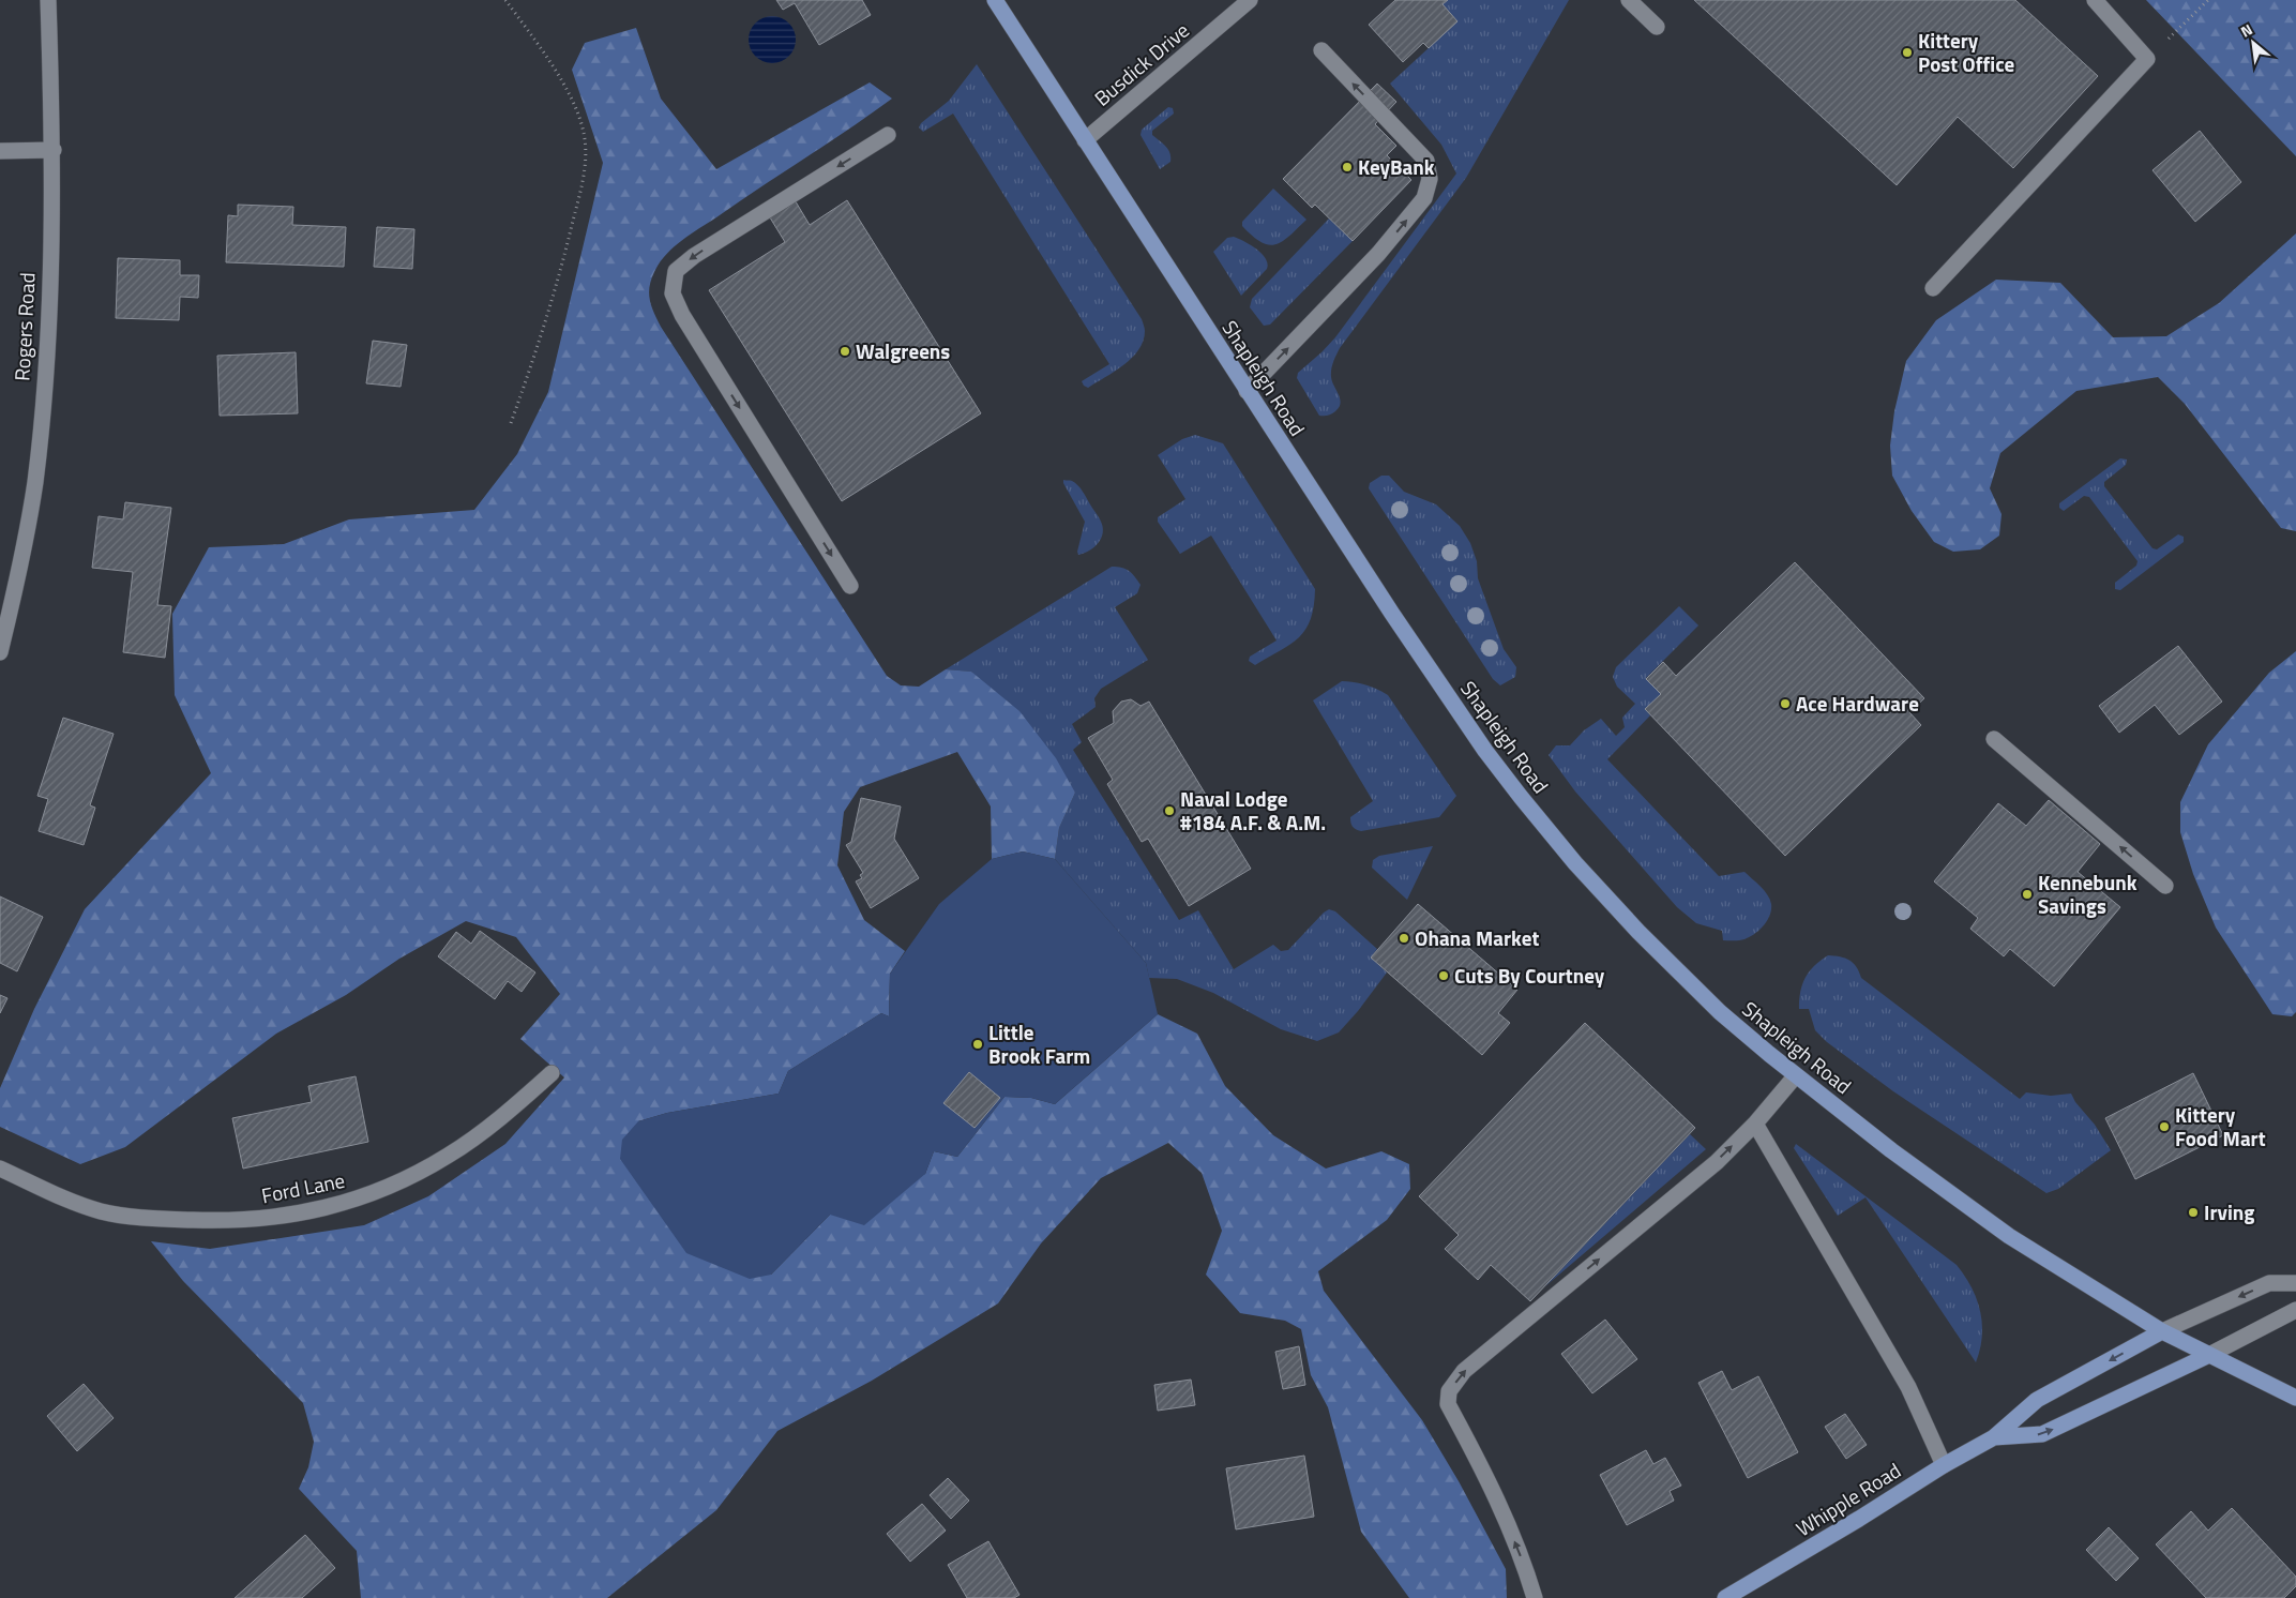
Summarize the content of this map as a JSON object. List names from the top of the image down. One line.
{"streets":{"main road":["Shapleigh Road","Whipple Road"],"street":["Busdick Drive","Rogers Road","Ford Lane"]},"crossings":[["Busdick Drive","Shapleigh Road"],["Shapleigh Road","Whipple Road"]],"places":["Kittery Post Office","KeyBank","Walgreens","Ace Hardware","Naval Lodge #184 A.F. & A.M.","Kennebunk Savings","Ohana Market","Cuts By Courtney","Little Brook Farm","Kittery Food Mart","Irving"],"north":"top left"}
